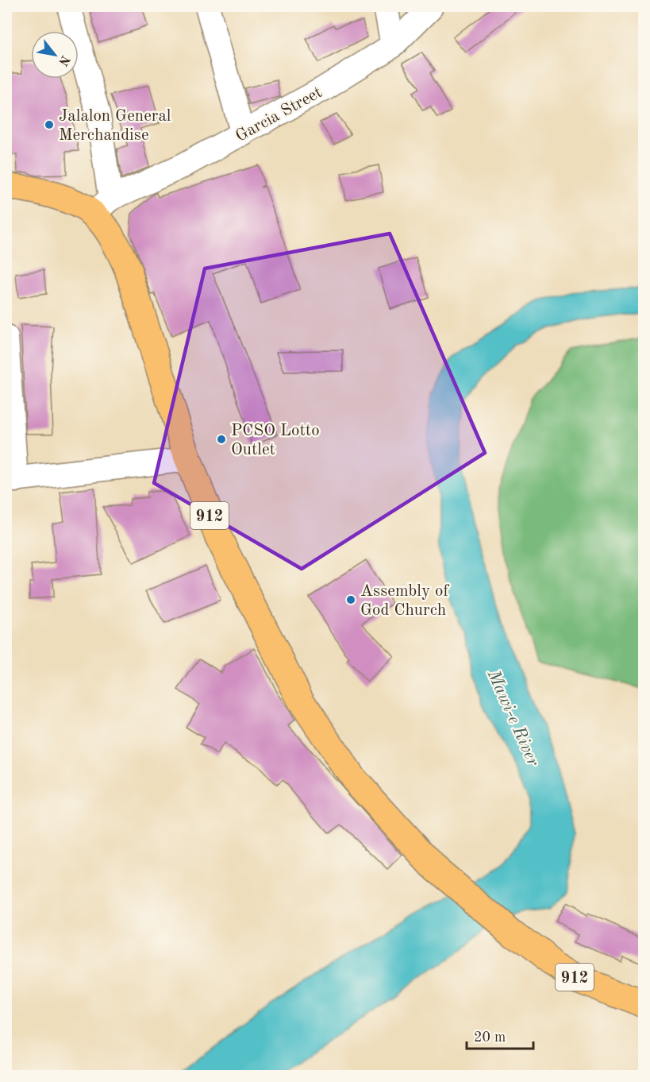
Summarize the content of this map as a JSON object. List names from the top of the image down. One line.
{"streets":{"highway":["912"],"street":["Garcia Street"]},"crossings":[["Garcia Street","912"]],"water":["Mawi-e River"],"places":["Jalalon General Merchandise","PCSO Lotto Outlet","Assembly of God Church"],"scale_bar":"20 m","north":"bottom right"}
